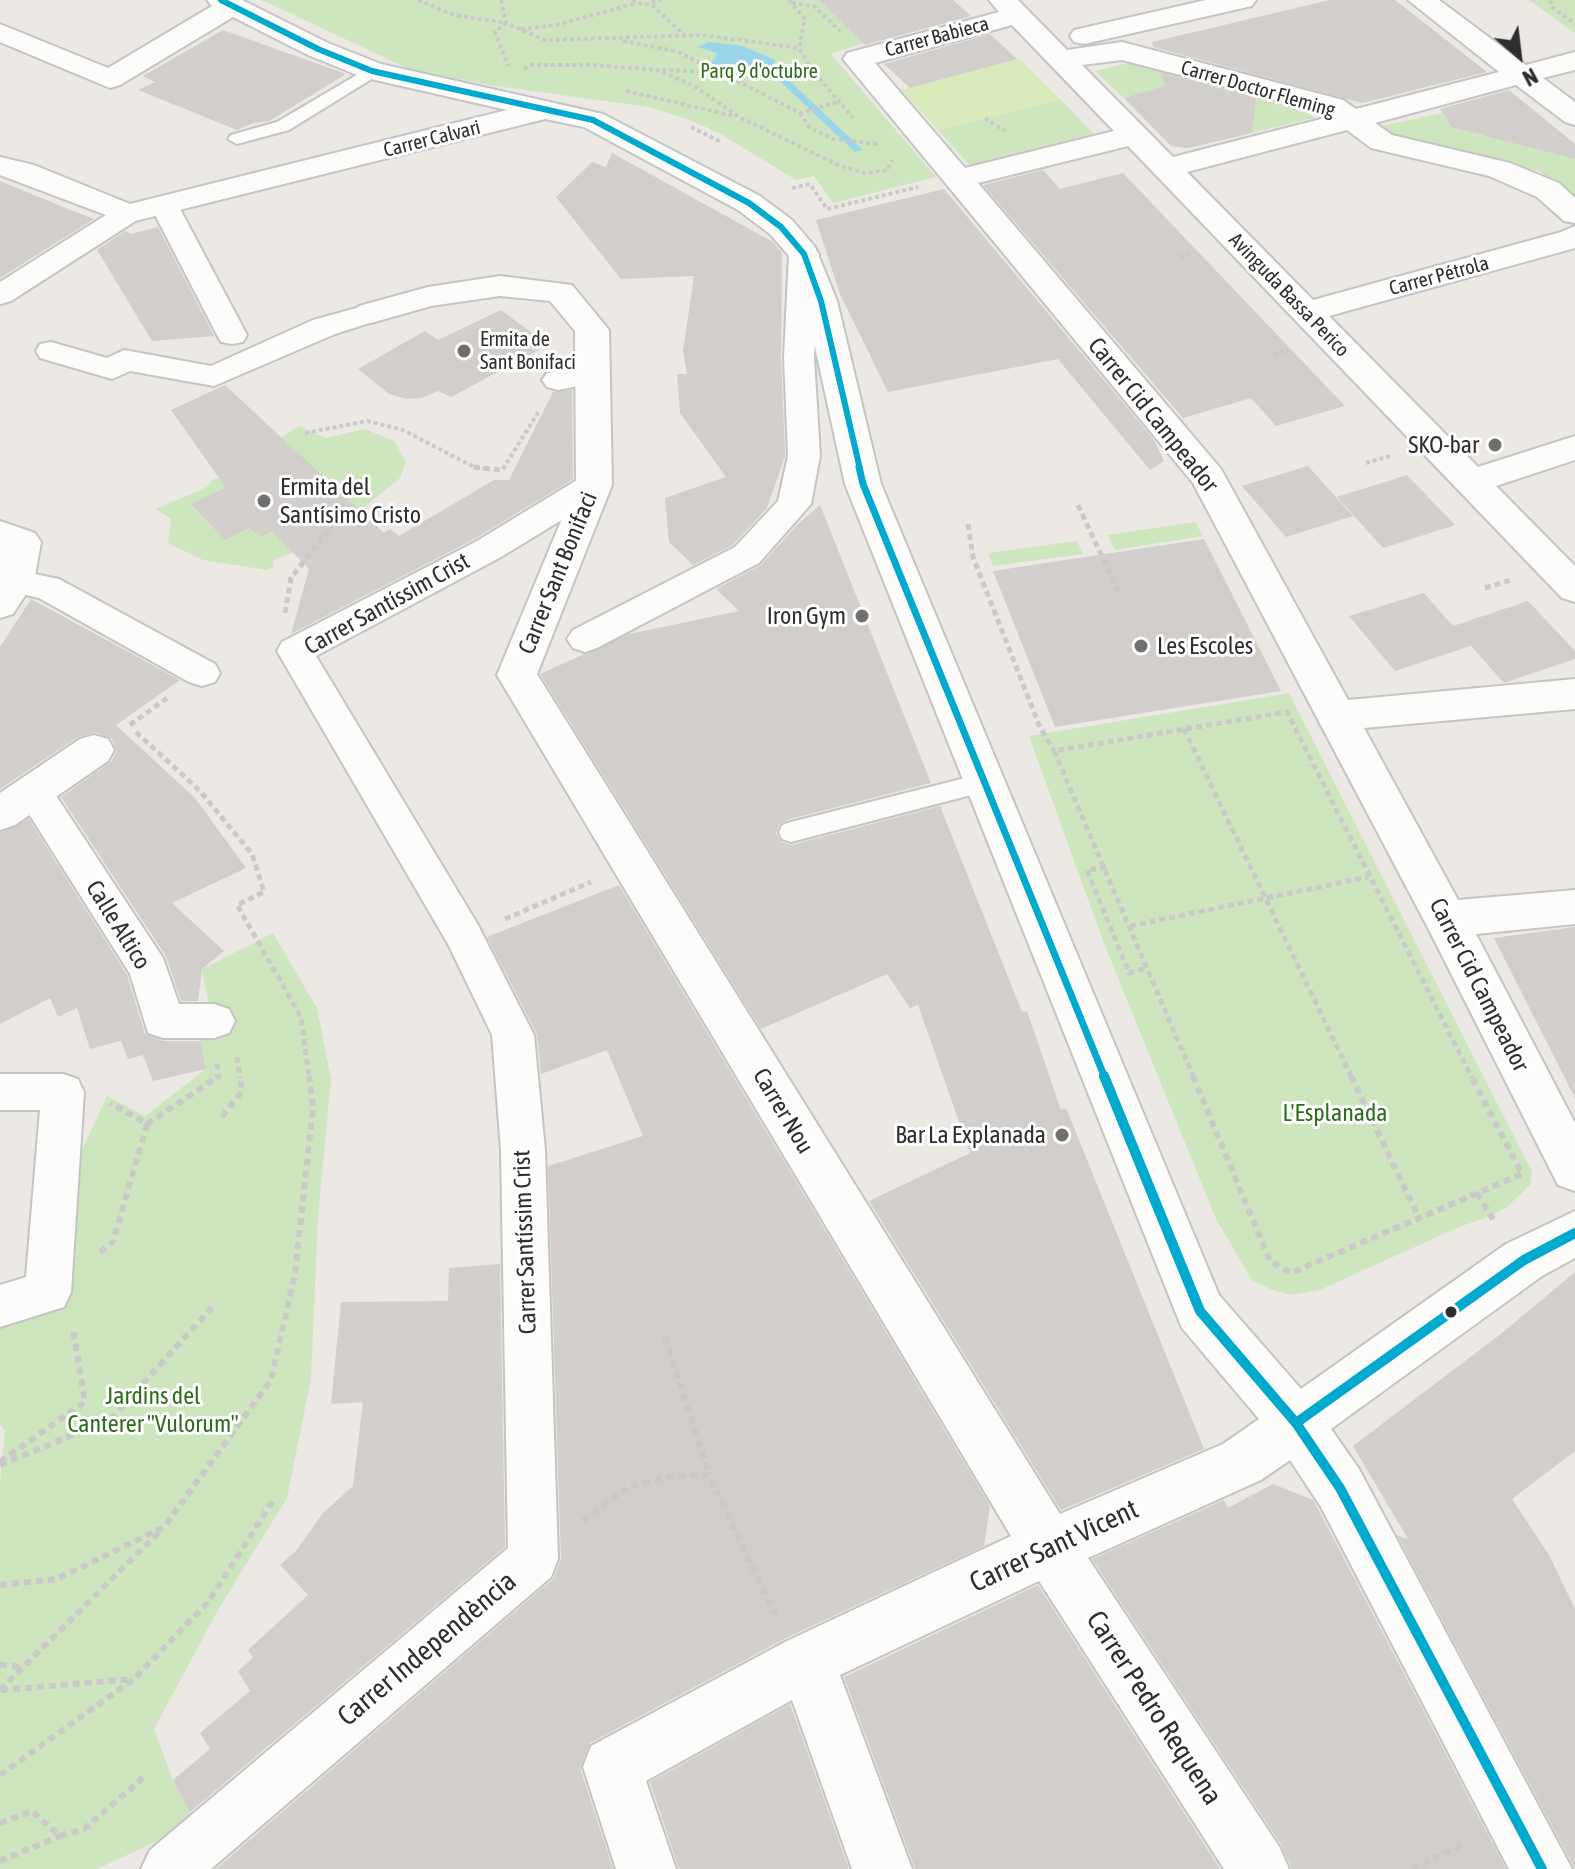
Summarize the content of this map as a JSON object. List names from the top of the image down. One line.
{"streets":{"street":["Carrer Babieca","Carrer Doctor Fleming","Carrer Calvari","Carrer Pétrola","Avinguda Bassa Perico","Carrer Cid Campeador","Carrer Sant Bonifaci","Carrer Santíssim Crist","Calle Altico","Carrer Nou","Carrer Sant Vicent","Carrer Independència","Carrer Pedro Requena"]},"crossings":[["Carrer Babieca","Avinguda Bassa Perico"],["Carrer Babieca","Carrer Cid Campeador"],["Carrer Doctor Fleming","Carrer Pétrola"],["Carrer Doctor Fleming","Avinguda Bassa Perico"],["Carrer Pétrola","Avinguda Bassa Perico"],["Carrer Sant Bonifaci","Carrer Santíssim Crist"],["Carrer Sant Bonifaci","Carrer Nou"],["Carrer Santíssim Crist","Carrer Independència"],["Carrer Nou","Carrer Sant Vicent"],["Carrer Nou","Carrer Pedro Requena"],["Carrer Sant Vicent","Carrer Pedro Requena"]],"parks":["Parq 9 d'octubre","L'Esplanada","Jardins del Canterer \"Vulorum\""],"places":["Ermita de Sant Bonifaci","SKO-bar","Ermita del Santísimo Cristo","Iron Gym","Les Escoles","Bar La Explanada"],"north":"bottom right"}
